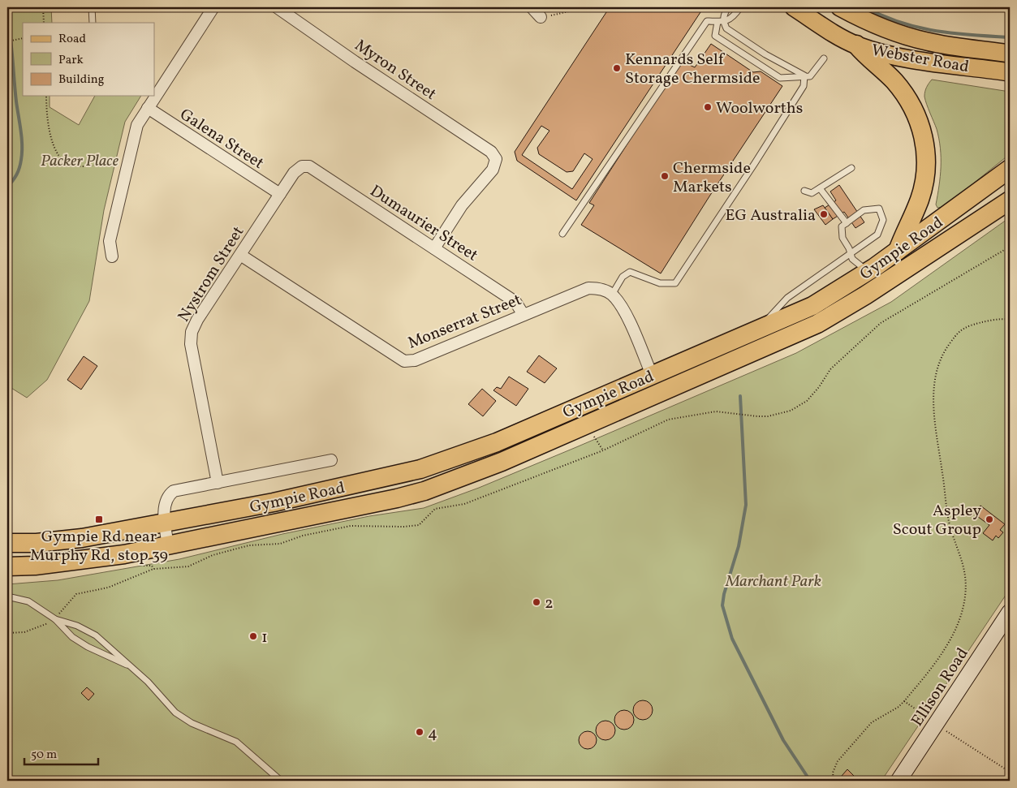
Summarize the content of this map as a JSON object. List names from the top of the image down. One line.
{"streets":{"highway":["Gympie Road"],"main road":["Webster Road","Ellison Road"],"street":["Myron Street","Galena Street","Dumaurier Street","Nystrom Street","Monserrat Street"]},"crossings":[["Myron Street","Dumaurier Street"],["Galena Street","Nystrom Street"],["Dumaurier Street","Nystrom Street"],["Dumaurier Street","Monserrat Street"],["Gympie Road","Nystrom Street"],["Nystrom Street","Monserrat Street"]],"parks":["Packer Place","Marchant Park"],"places":{"other":["Kennards Self Storage Chermside","Woolworths","Chermside Markets","EG Australia","Aspley Scout Group","2","1","4"],"transit":["Gympie Rd near Murphy Rd, stop 39"]},"legend":["Road","Park","Building"],"scale_bar":"50 m"}
